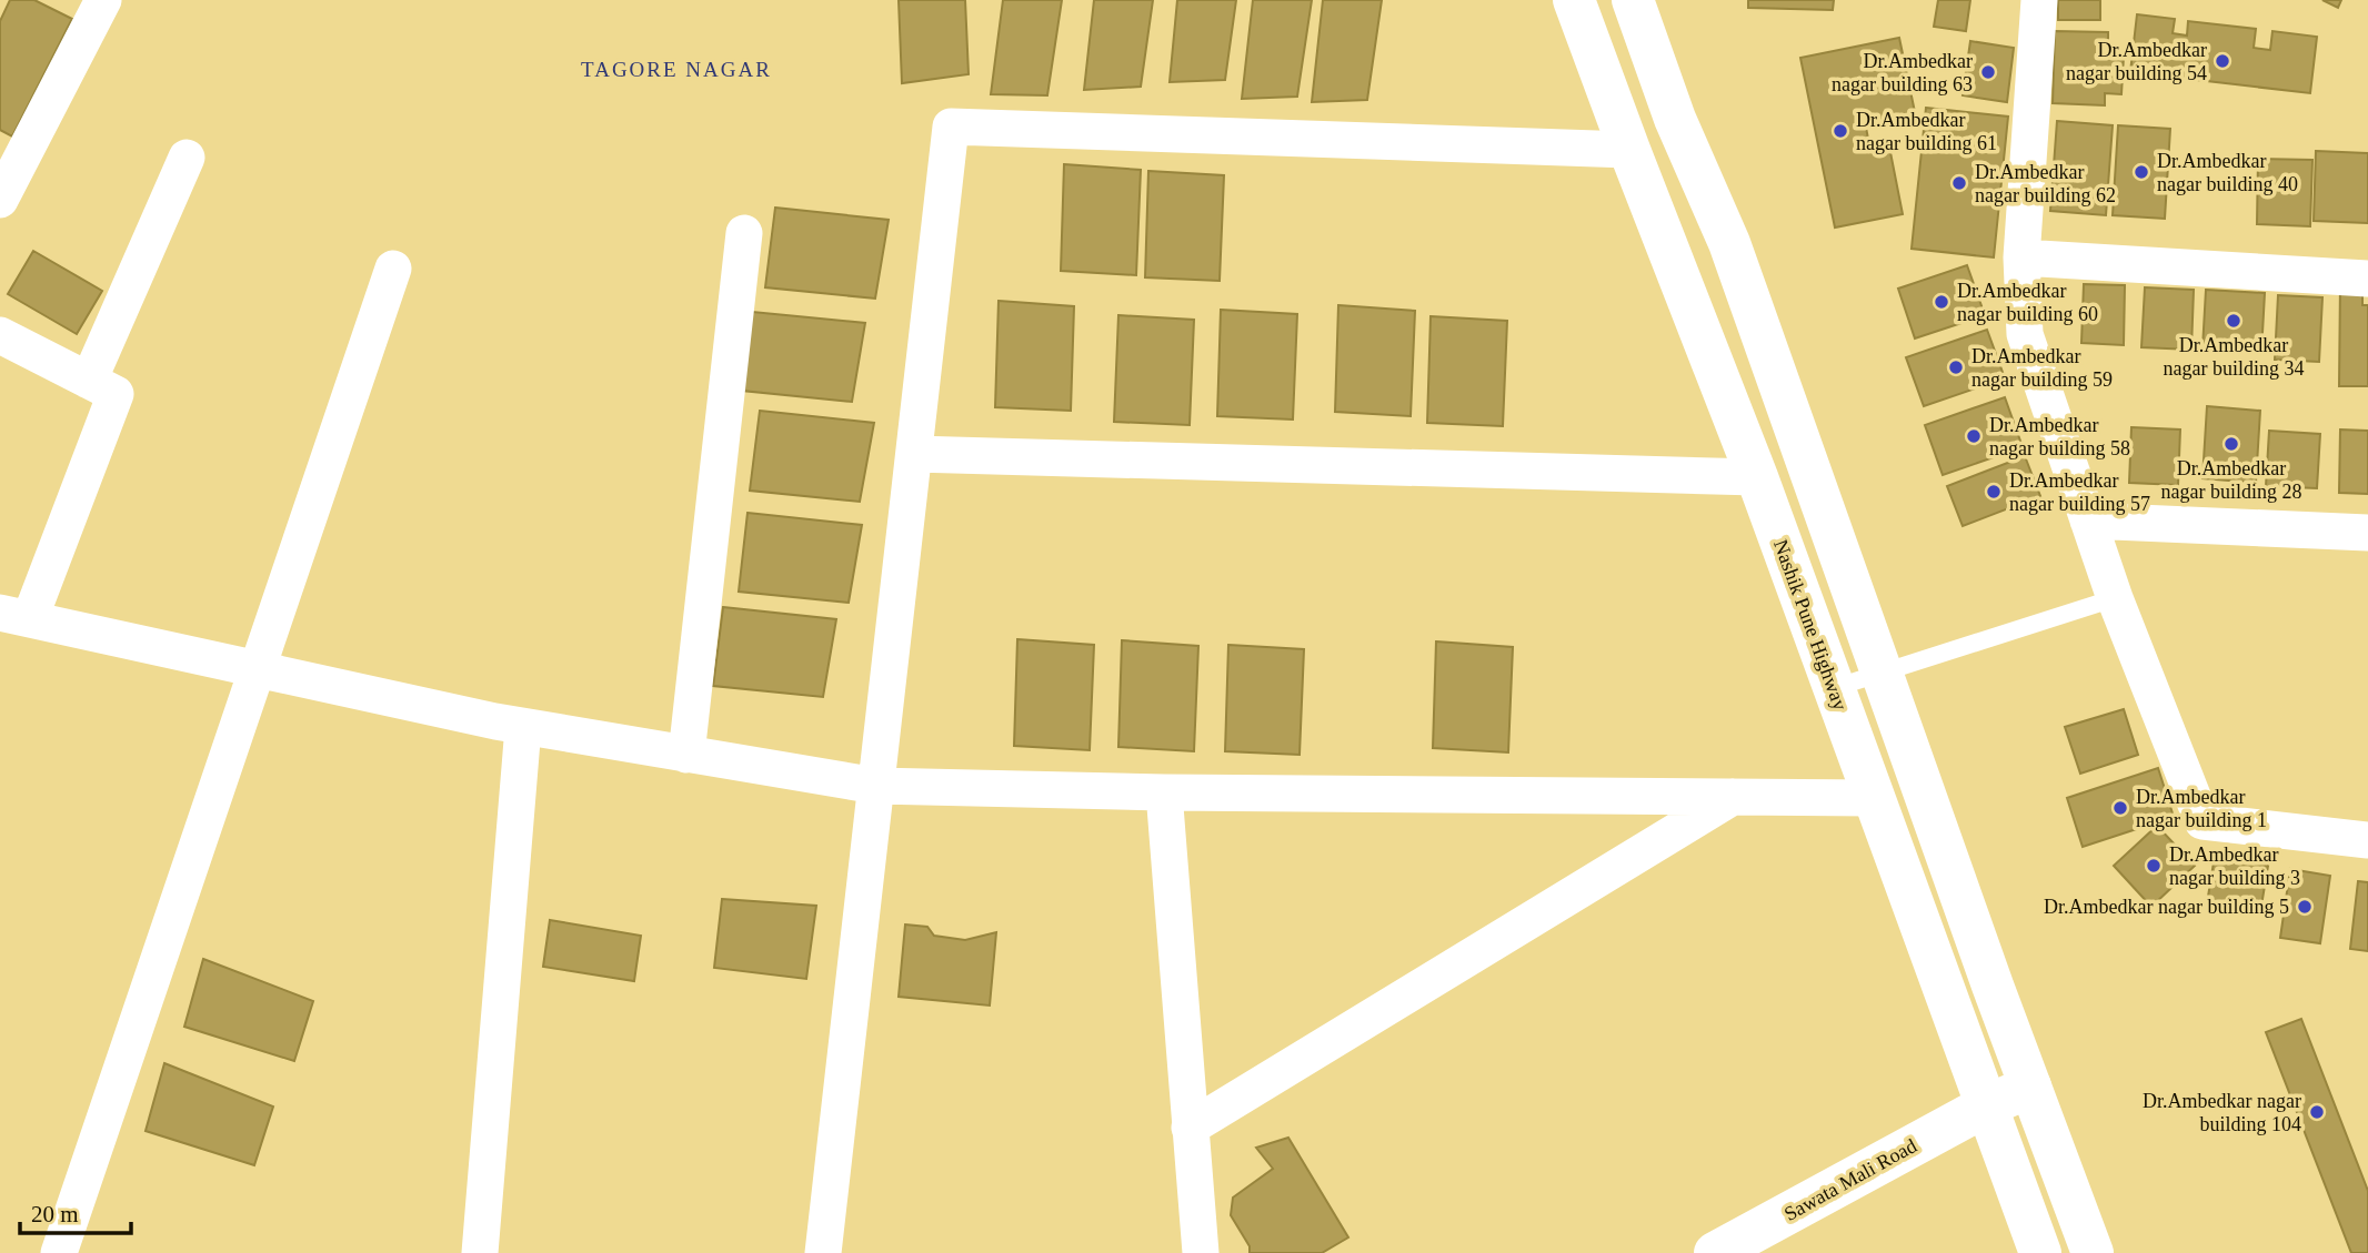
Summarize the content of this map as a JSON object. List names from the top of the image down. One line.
{"streets":{"main road":["Nashik Pune Highway","Sawata Mali Road"]},"crossings":[["Nashik Pune Highway","Sawata Mali Road"]],"districts":["TAGORE NAGAR"],"places":["Dr.Ambedkar nagar building 54","Dr.Ambedkar nagar building 63","Dr.Ambedkar nagar building 61","Dr.Ambedkar nagar building 40","Dr.Ambedkar nagar building 62","Dr.Ambedkar nagar building 60","Dr.Ambedkar nagar building 34","Dr.Ambedkar nagar building 59","Dr.Ambedkar nagar building 58","Dr.Ambedkar nagar building 28","Dr.Ambedkar nagar building 57","Dr.Ambedkar nagar building 1","Dr.Ambedkar nagar building 3","Dr.Ambedkar nagar building 5","Dr.Ambedkar nagar building 104"],"scale_bar":"20 m"}
